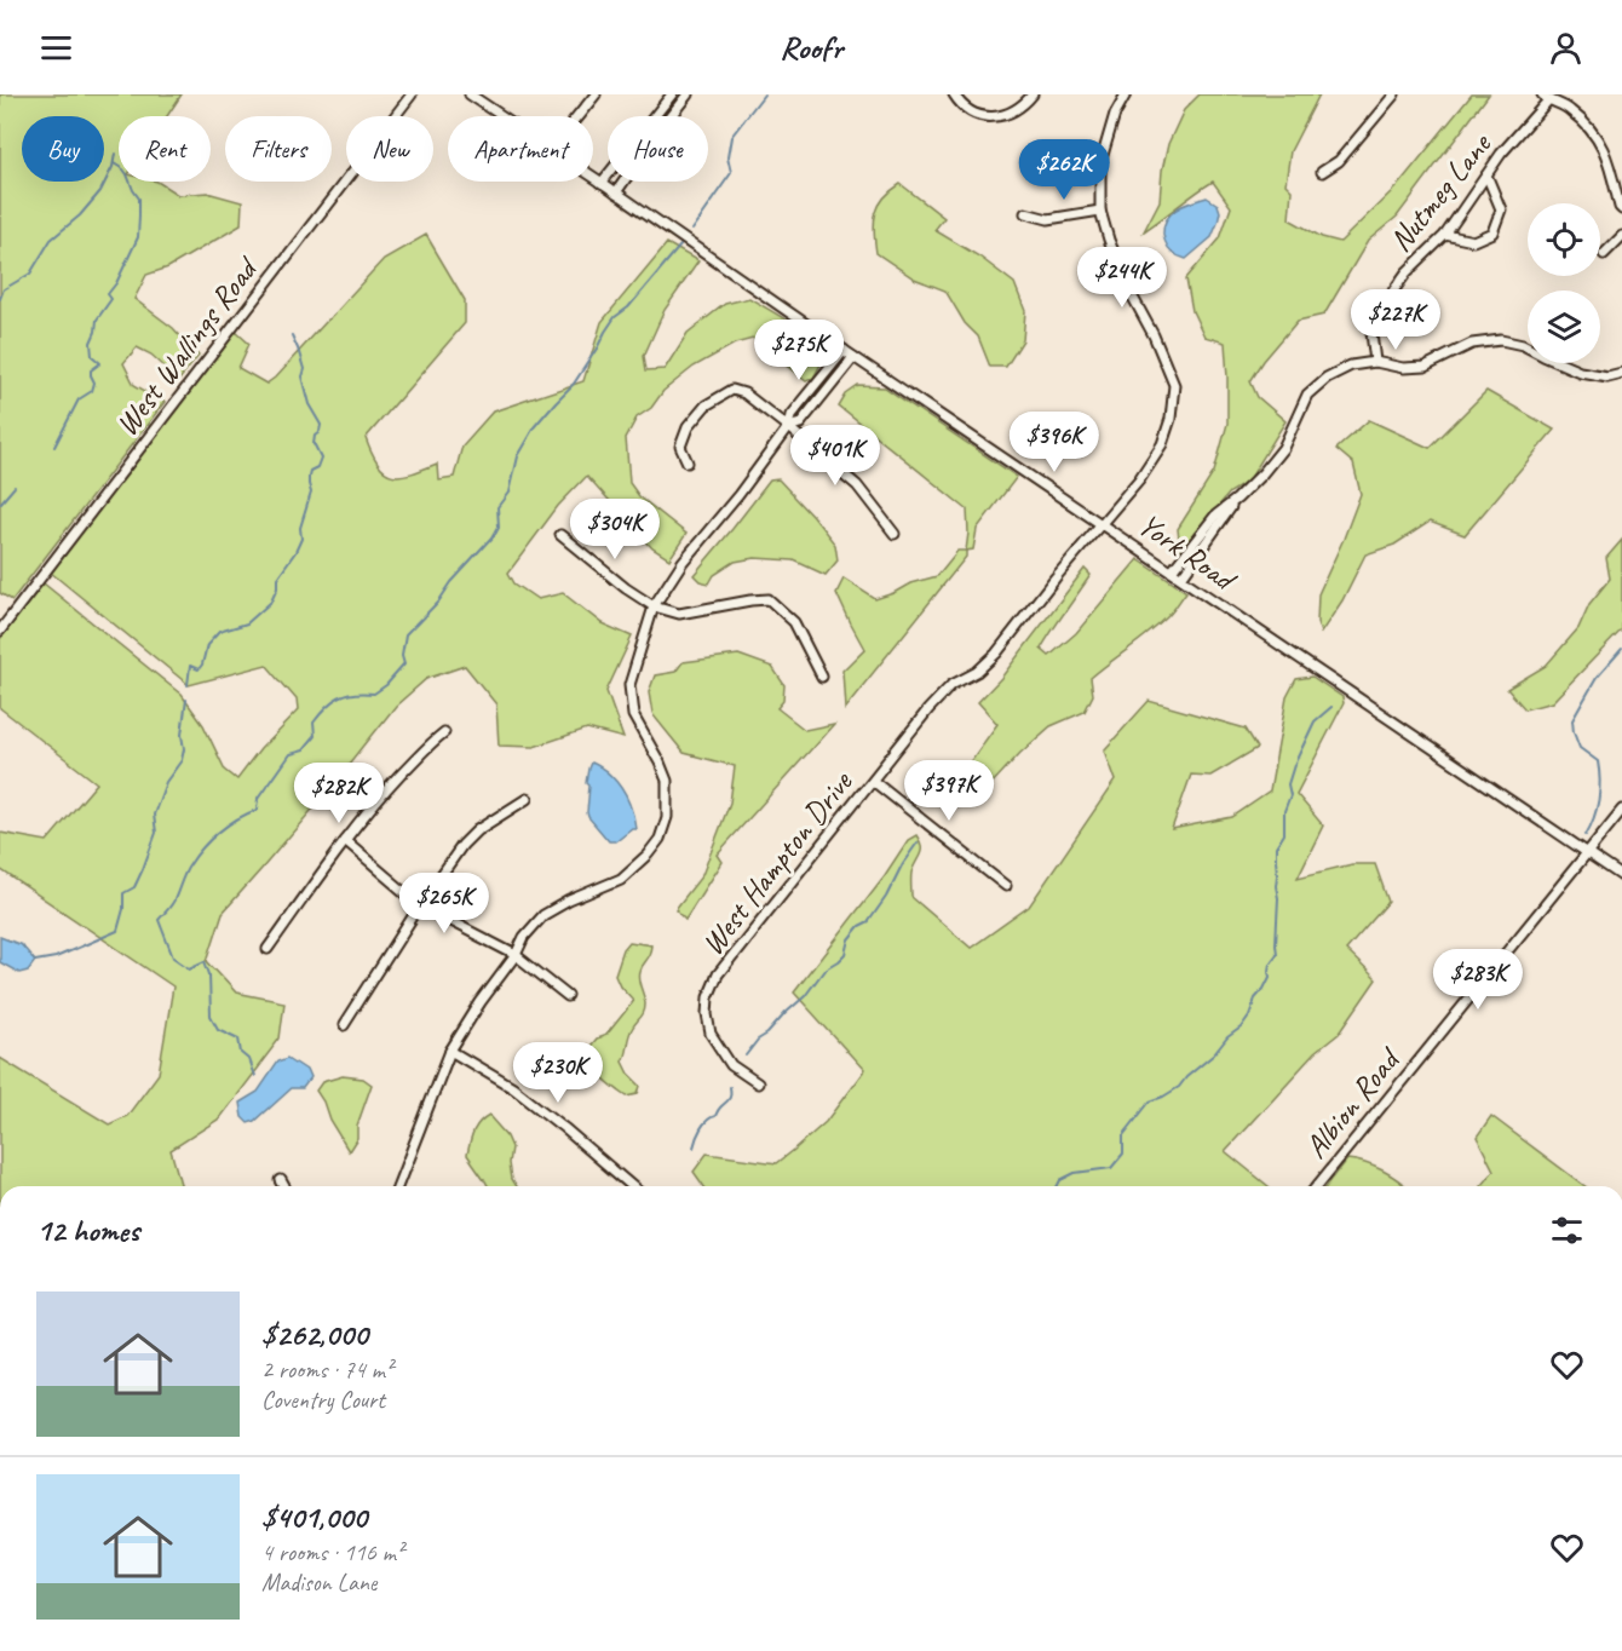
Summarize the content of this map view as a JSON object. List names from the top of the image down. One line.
{"streets":{"street":["Nutmeg Lane","West Wallings Road","York Road","West Hampton Drive","Albion Road"]},"crossings":[["York Road","West Hampton Drive"],["York Road","Albion Road"]],"page":{"header":"Roofr","chip":["Buy","Rent","Filters","New","Apartment","House"],"price":["$262K","$244K","$227K","$275K","$396K","$401K","$304K","$397K","$282K","$265K","$283K","$230K"],"heading":"12 homes","list":[{"name":"$262,000","note":"2 rooms · 74 m² · Coventry Court"},{"name":"$401,000","note":"4 rooms · 116 m² · Madison Lane"}]}}
